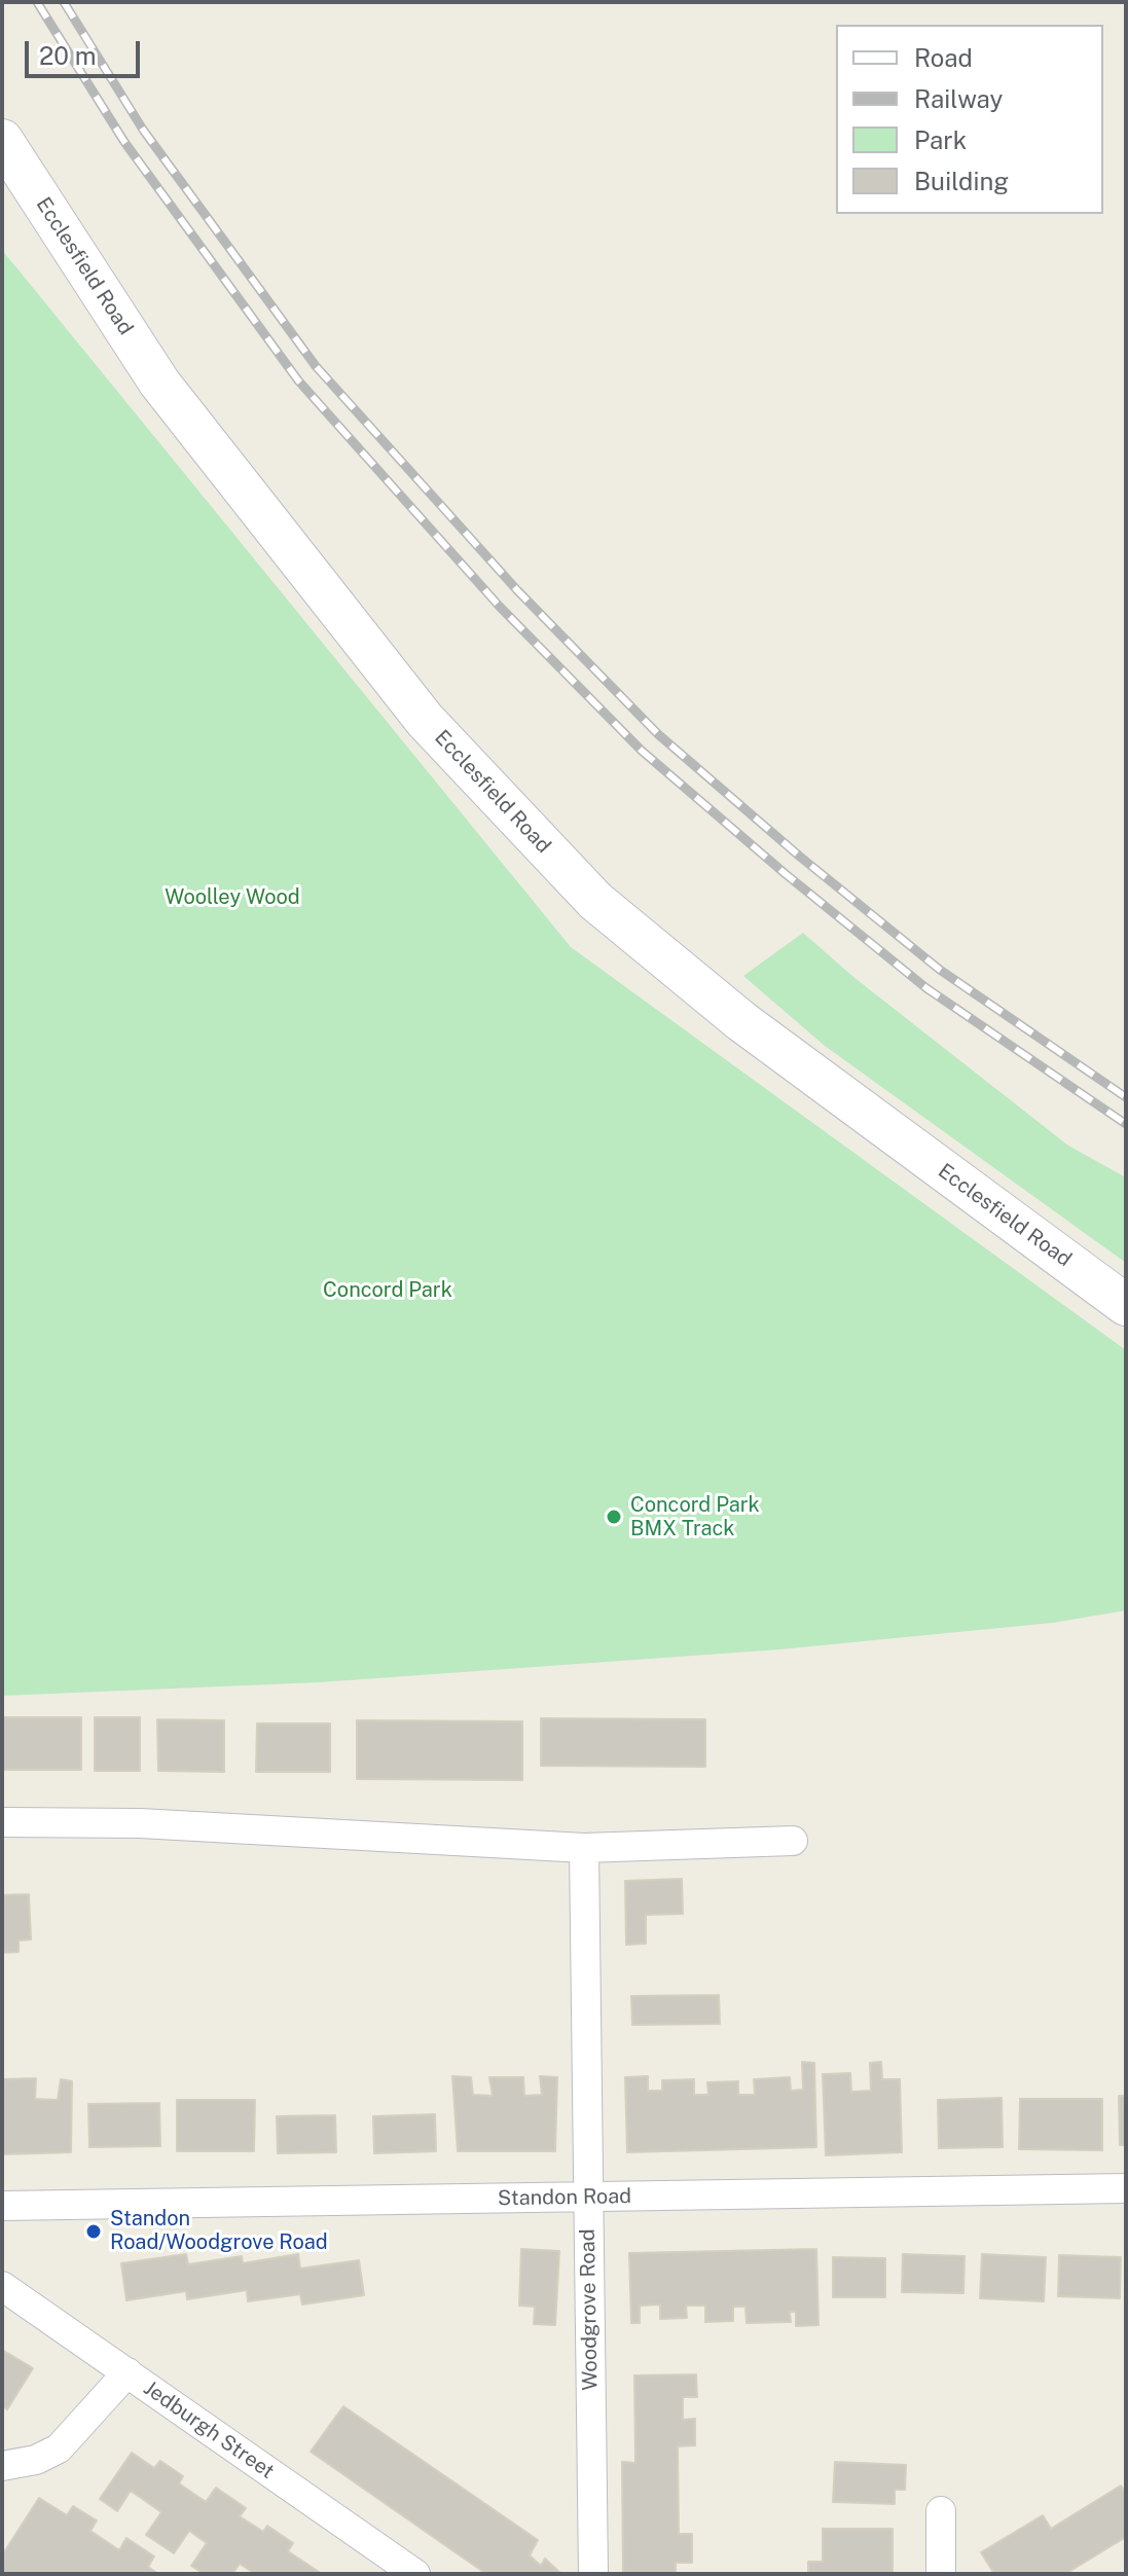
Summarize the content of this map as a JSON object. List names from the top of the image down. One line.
{"streets":{"main road":["Ecclesfield Road"],"street":["Standon Road","Woodgrove Road","Jedburgh Street"]},"crossings":[["Standon Road","Woodgrove Road"]],"parks":["Woolley Wood","Concord Park"],"places":["Concord Park BMX Track","Standon Road/Woodgrove Road"],"legend":["Road","Railway","Park","Building"],"scale_bar":"20 m"}
